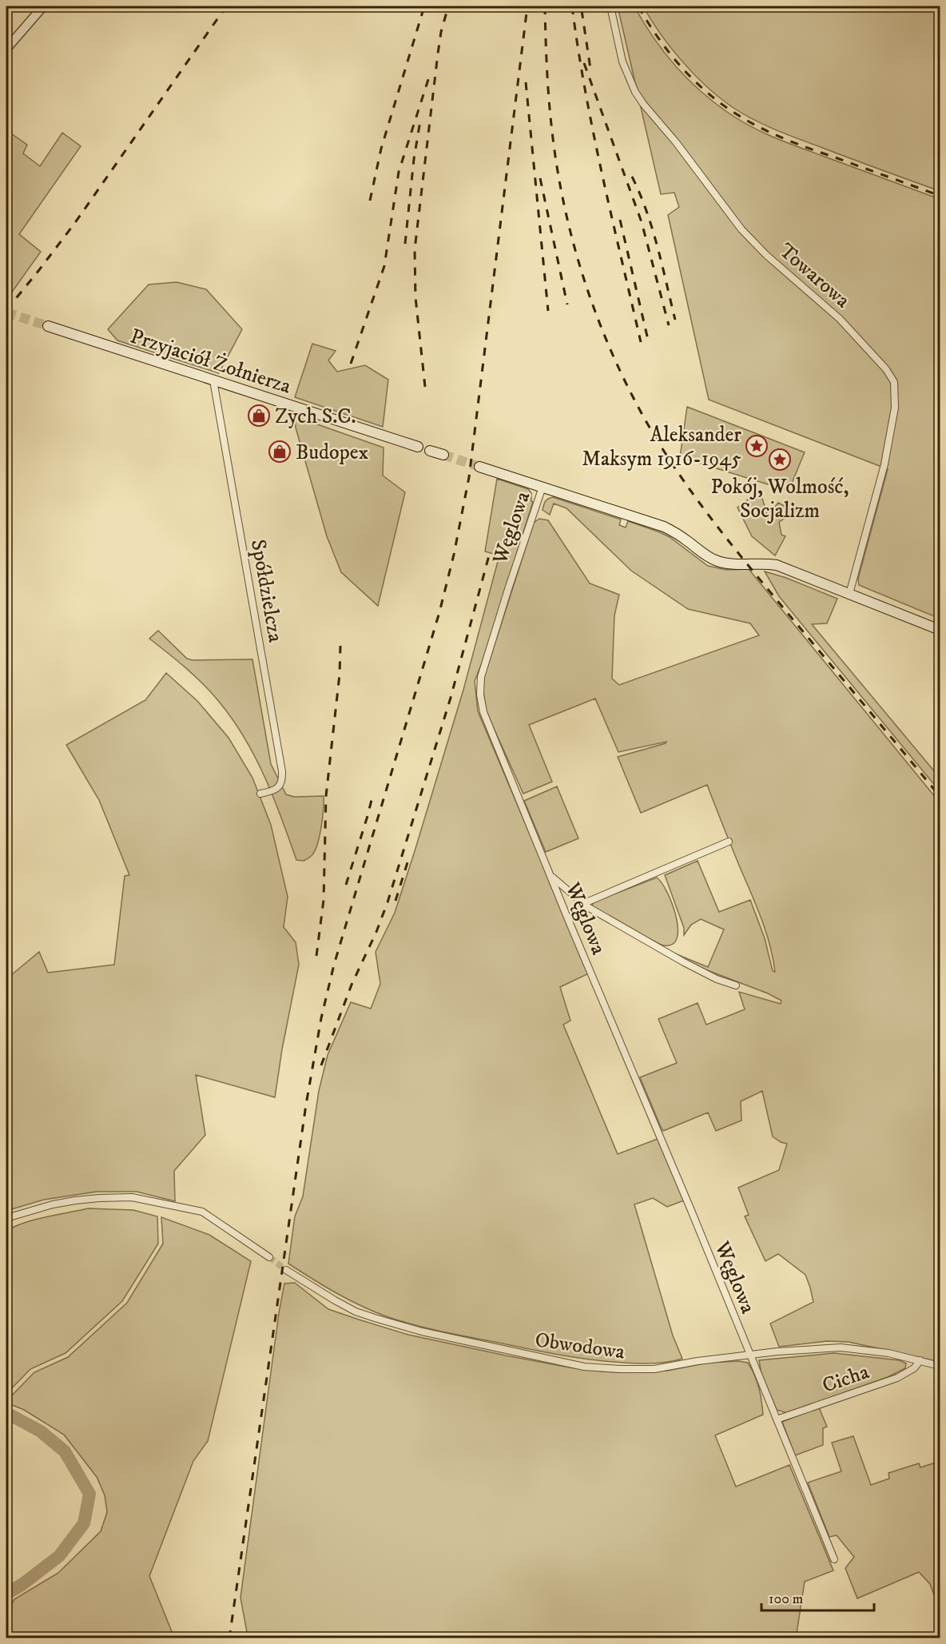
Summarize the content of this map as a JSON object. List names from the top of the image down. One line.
{"streets":{"main road":["Przyjaciół Żołnierza"],"street":["Towarowa","Węglowa","Spółdzielcza","Obwodowa","Cicha"]},"crossings":[["Przyjaciół Żołnierza","Spółdzielcza"],["Węglowa","Obwodowa"],["Obwodowa","Cicha"]],"places":{"shop":["Zych S.C.","Budopex"],"place":["Aleksander Maksym 1916-1945","Pokój, Wolmość, Socjalizm"]},"scale_bar":"100 m"}
